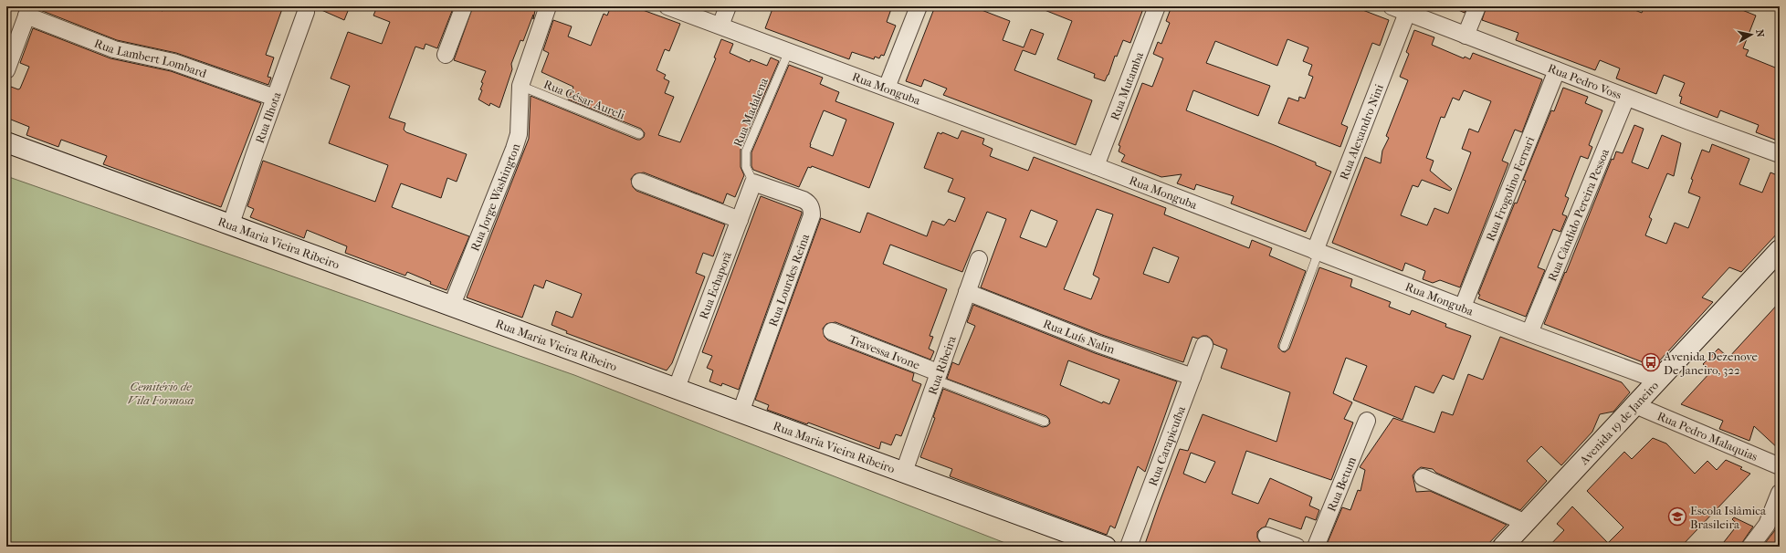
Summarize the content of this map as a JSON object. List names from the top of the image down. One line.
{"streets":{"street":["Rua Lambert Lombard","Rua Pedro Voss","Rua Mutamba","Rua Monguba","Rua Ilhota","Rua Alexandro Nini","Rua Frogolino Ferrari","Rua Jorge Washington","Rua Cândido Pereira Pessoa","Rua Maria Vieira Ribeiro","Rua Lourdes Reina","Rua Echaporã","Rua Luís Nalin","Travessa Ivone","Rua Ribeira","Avenida 19 de Janeiro","Rua Pedro Malaquias","Rua Carapicuíba","Rua Betum"],"lane":["Rua César Aureli","Rua Madalena"]},"crossings":[["Rua Lambert Lombard","Rua Ilhota"],["Rua Pedro Voss","Rua Alexandro Nini"],["Rua Pedro Voss","Rua Frogolino Ferrari"],["Rua Pedro Voss","Rua Cândido Pereira Pessoa"],["Rua Mutamba","Rua Monguba"],["Rua Monguba","Rua Madalena"],["Rua Monguba","Rua Alexandro Nini"],["Rua Monguba","Rua Frogolino Ferrari"],["Rua Monguba","Rua Cândido Pereira Pessoa"],["Rua Monguba","Avenida 19 de Janeiro"],["Rua César Aureli","Rua Jorge Washington"],["Rua Madalena","Rua Lourdes Reina"],["Rua Madalena","Rua Echaporã"],["Rua Ilhota","Rua Maria Vieira Ribeiro"],["Rua Jorge Washington","Rua Maria Vieira Ribeiro"],["Rua Maria Vieira Ribeiro","Rua Lourdes Reina"],["Rua Maria Vieira Ribeiro","Rua Echaporã"],["Rua Maria Vieira Ribeiro","Rua Ribeira"],["Rua Lourdes Reina","Rua Echaporã"],["Rua Luís Nalin","Rua Ribeira"],["Rua Luís Nalin","Rua Carapicuíba"],["Travessa Ivone","Rua Ribeira"],["Avenida 19 de Janeiro","Rua Pedro Malaquias"]],"parks":["Cemitério de Vila Formosa"],"places":{"bus stop":["Avenida Dezenove De Janeiro, 322"],"school or university":["Escola Islâmica Brasileira"]},"north":"right"}
